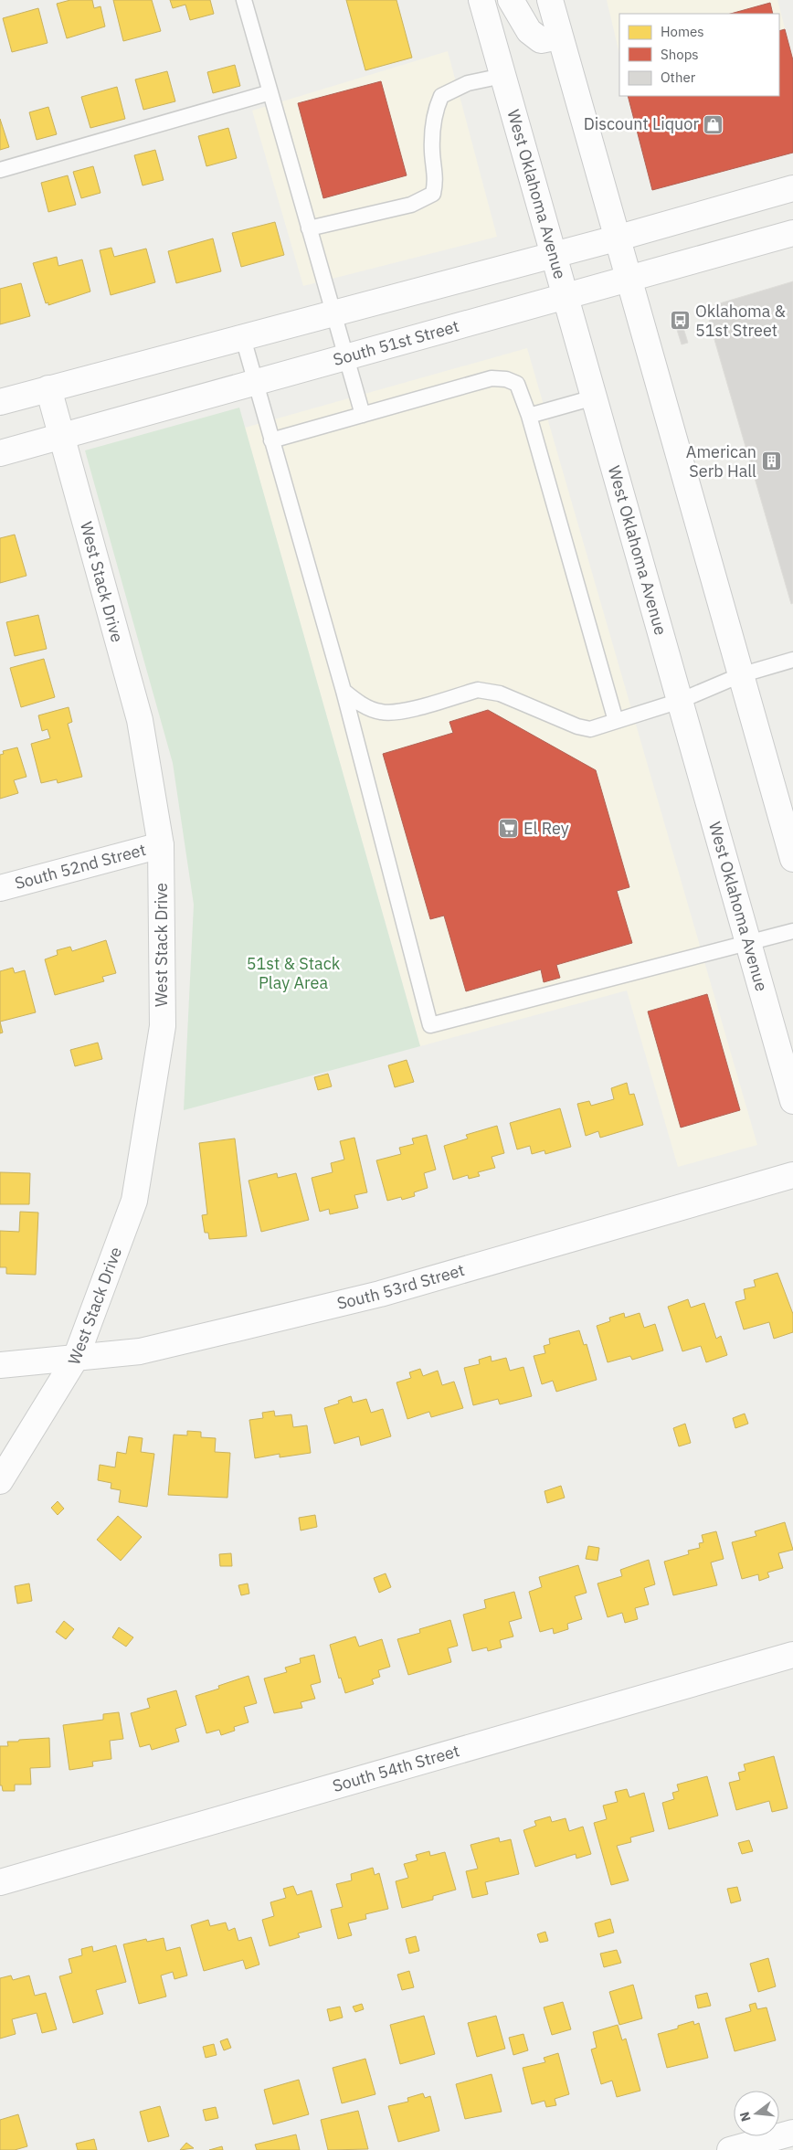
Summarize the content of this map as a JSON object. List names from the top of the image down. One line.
{"streets":{"street":["West Oklahoma Avenue","South 51st Street","West Stack Drive","South 52nd Street","South 53rd Street","South 54th Street"]},"crossings":[["West Oklahoma Avenue","South 51st Street"],["South 51st Street","West Stack Drive"],["West Stack Drive","South 52nd Street"],["West Stack Drive","South 53rd Street"]],"parks":["51st & Stack Play Area"],"places":{"shop":["Discount Liquor"],"bus stop":["Oklahoma & 51st Street"],"building":["American Serb Hall"],"supermarket":["El Rey"]},"legend":["Homes","Shops","Other"],"north":"left"}
